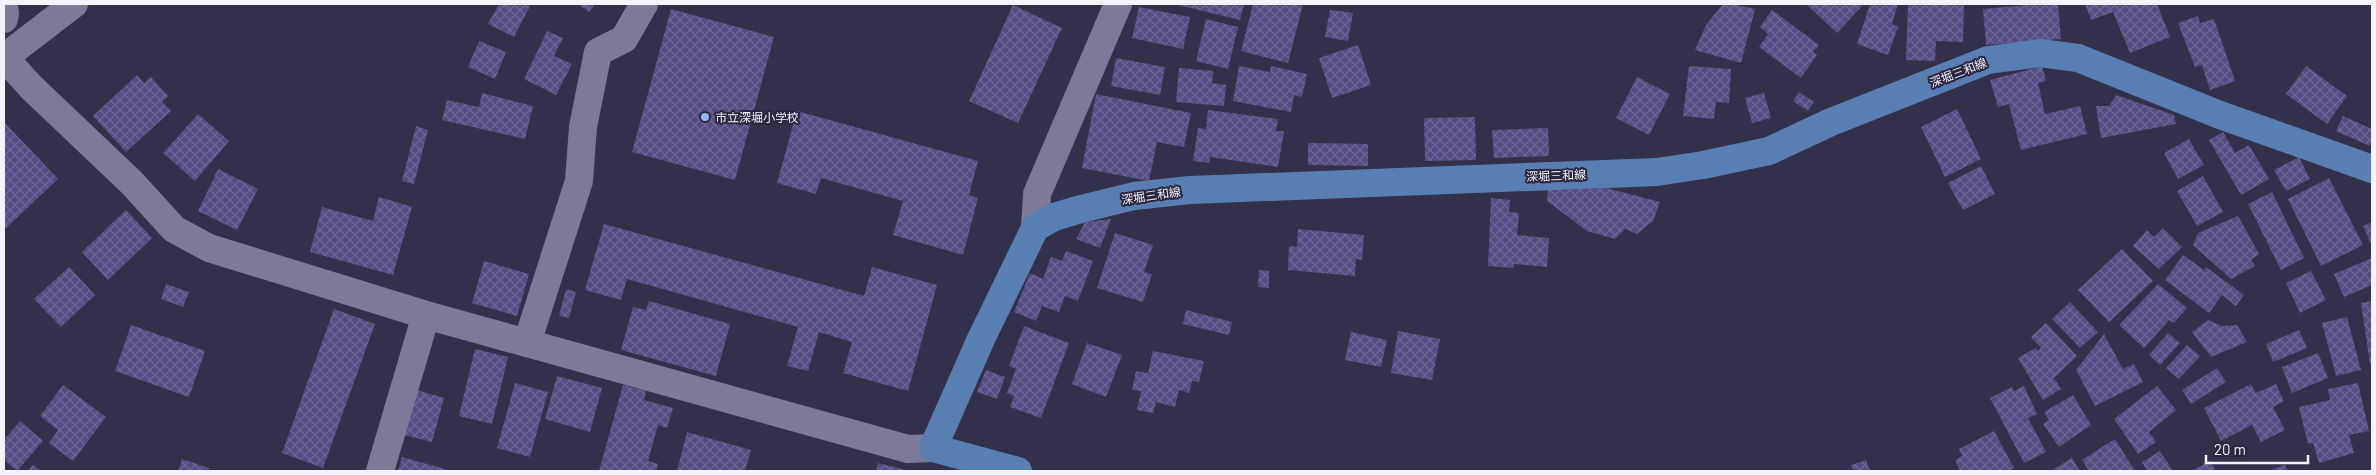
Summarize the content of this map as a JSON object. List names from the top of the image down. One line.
{"streets":{"main road":["深堀三和線"]},"places":["市立深堀小学校"],"scale_bar":"20 m"}
